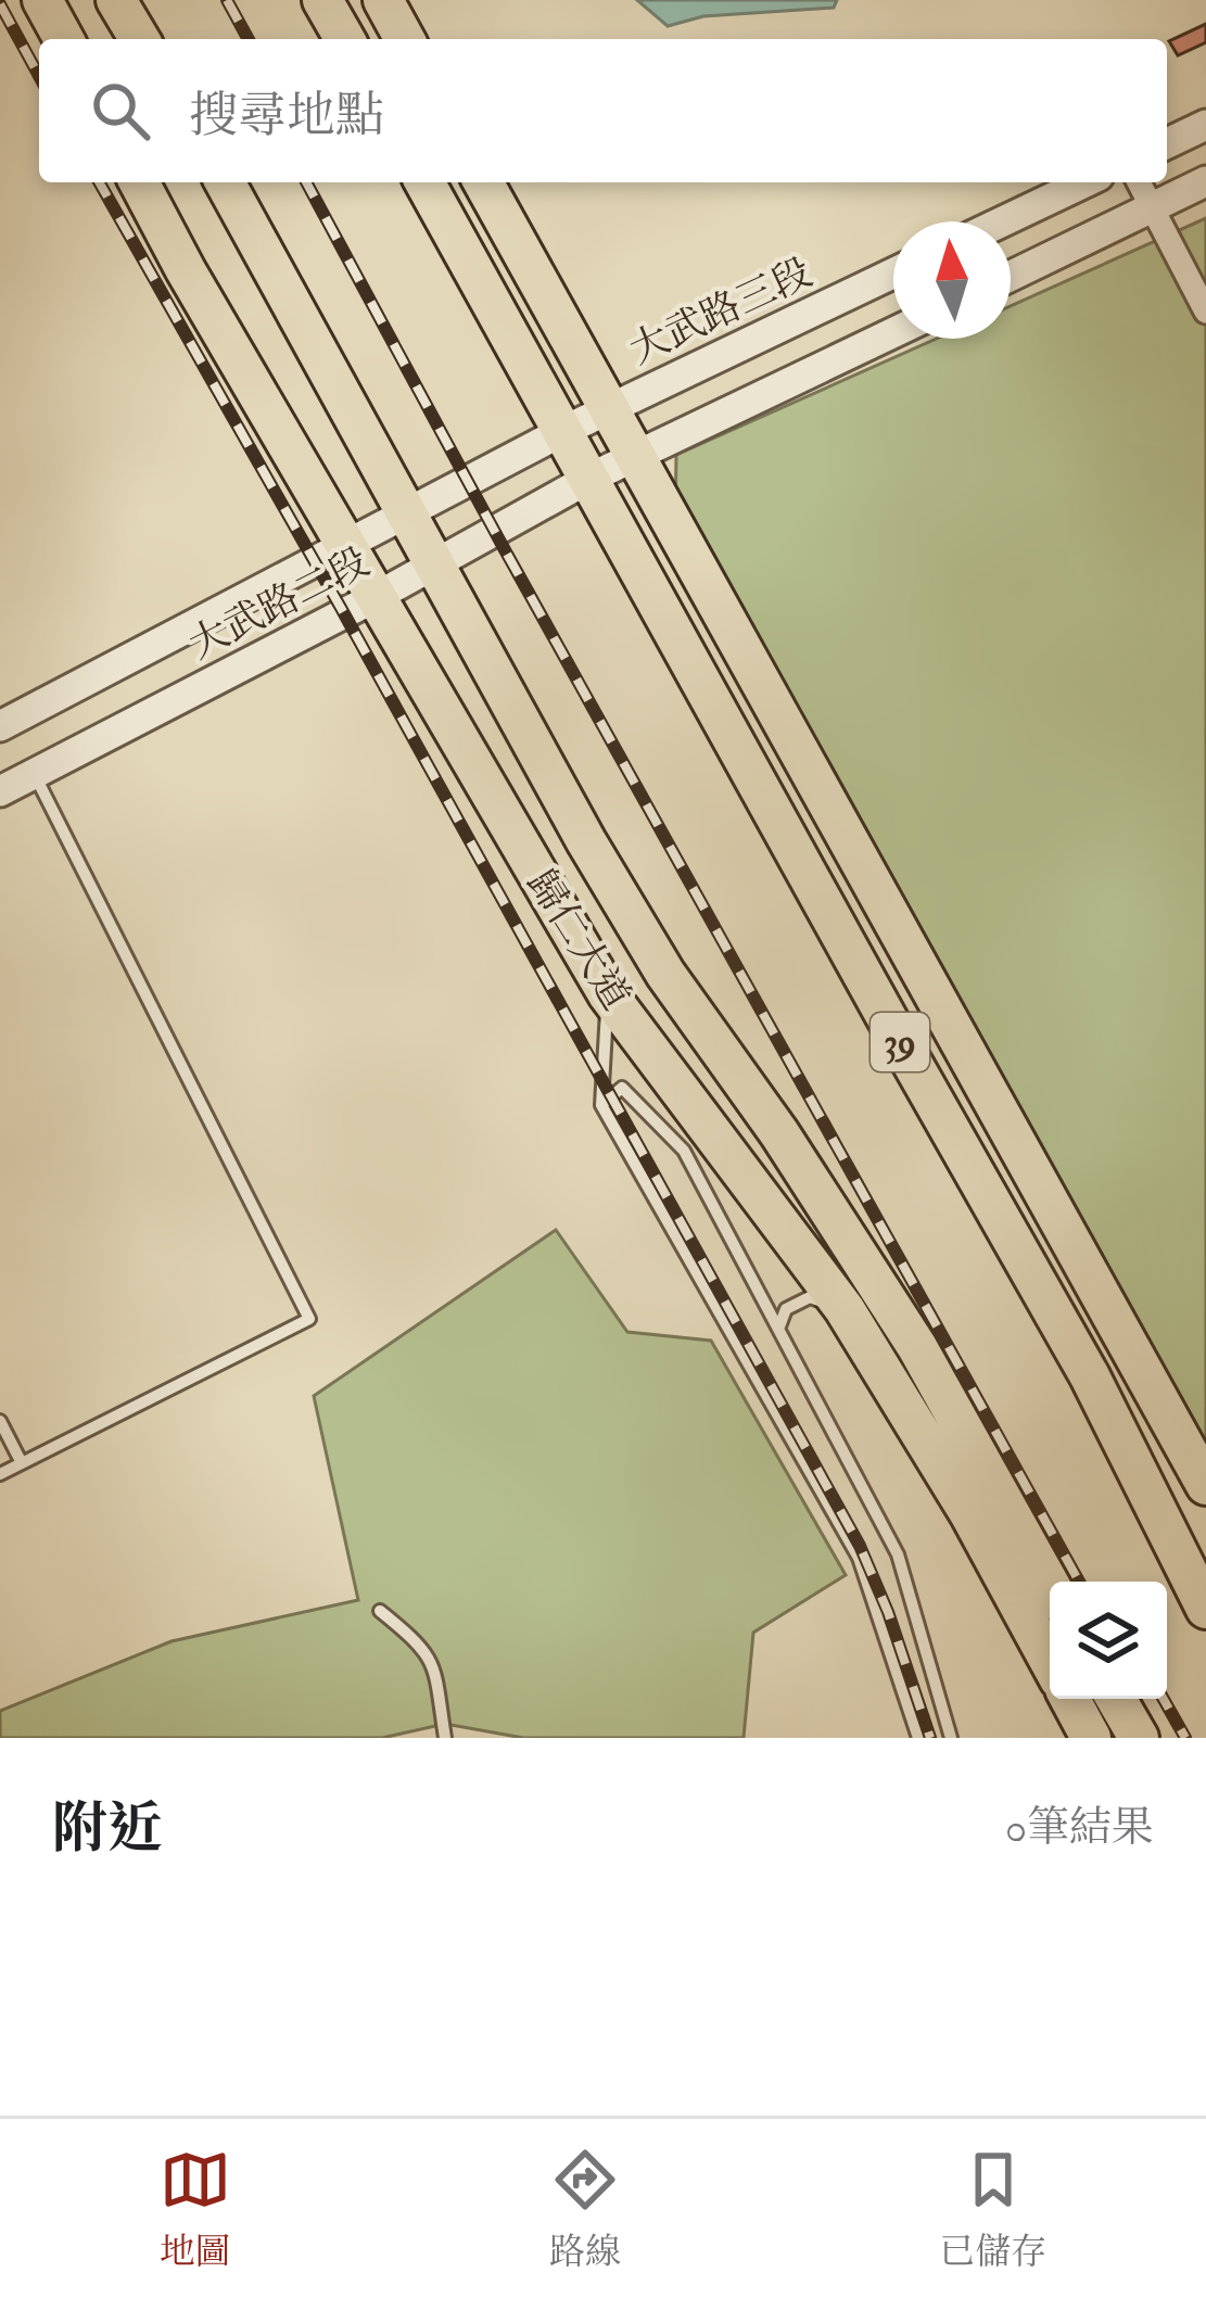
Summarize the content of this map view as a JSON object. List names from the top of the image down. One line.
{"streets":{"main road":["歸仁大道","39"],"street":["大武路三段","大武路二段"]},"crossings":[["大武路三段","大武路二段"],["大武路三段","39"],["大武路二段","歸仁大道"],["大武路二段","39"]],"north":"top","page":{"search":"搜尋地點","heading":["附近","0筆結果"],"nav":["地圖","路線","已儲存"]}}
